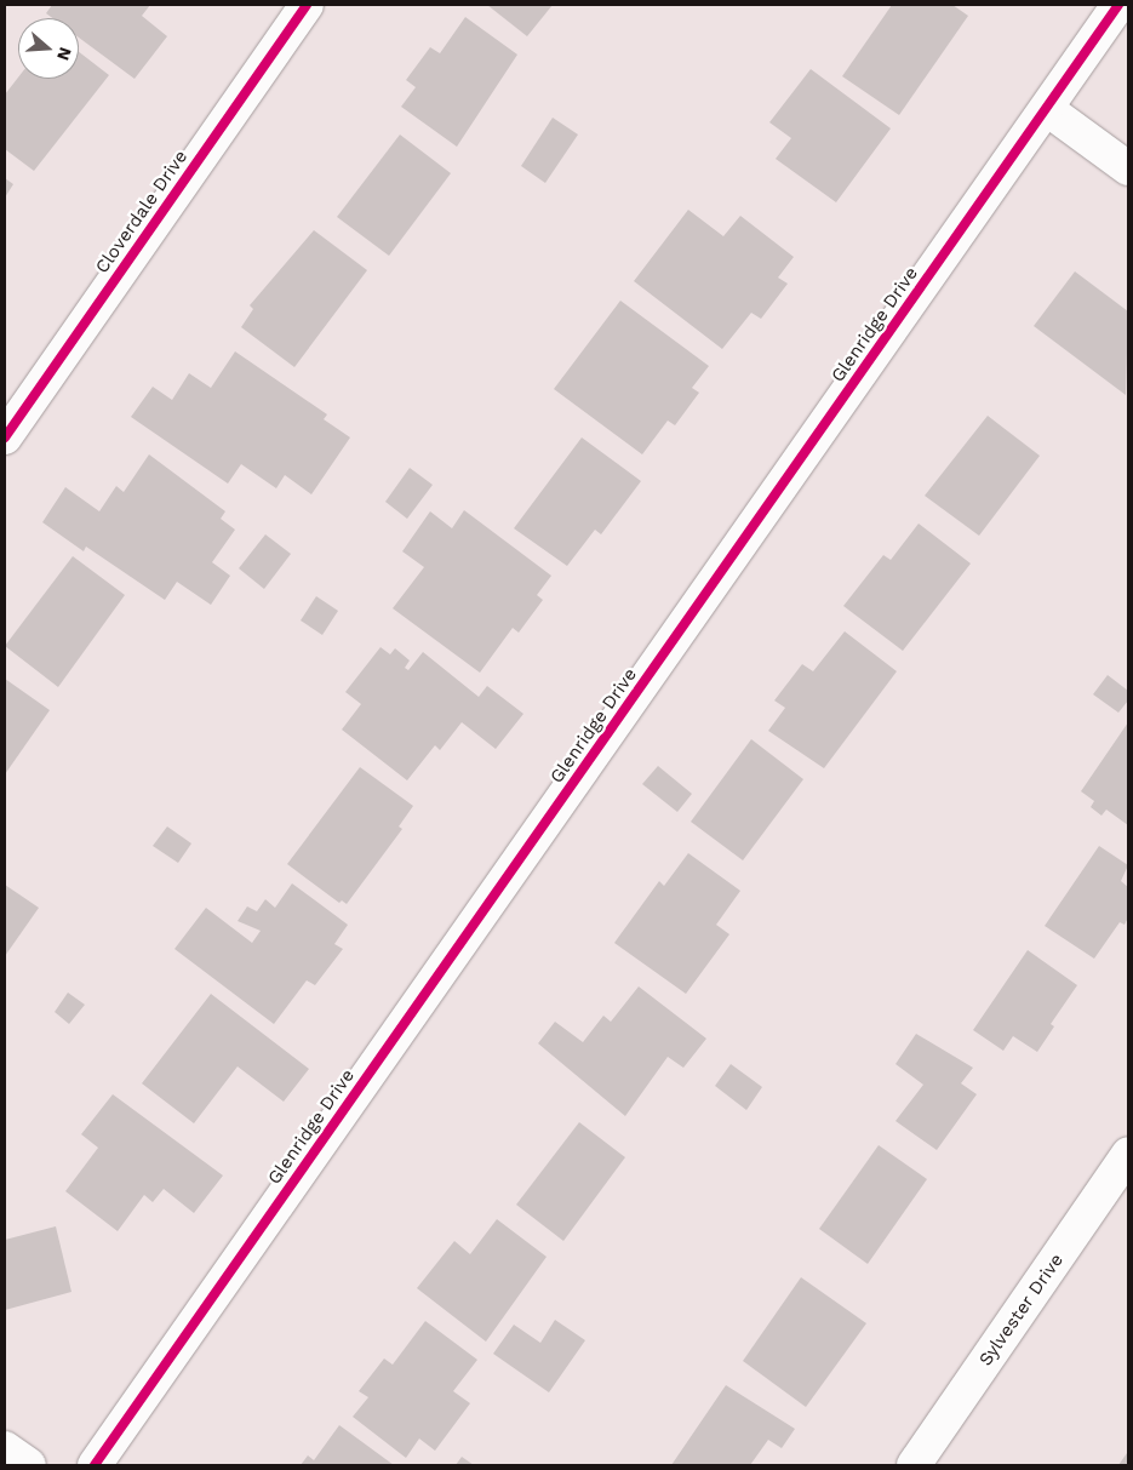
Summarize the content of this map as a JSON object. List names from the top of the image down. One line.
{"streets":{"street":["Cloverdale Drive","Glenridge Drive","Sylvester Drive"]},"north":"right"}
